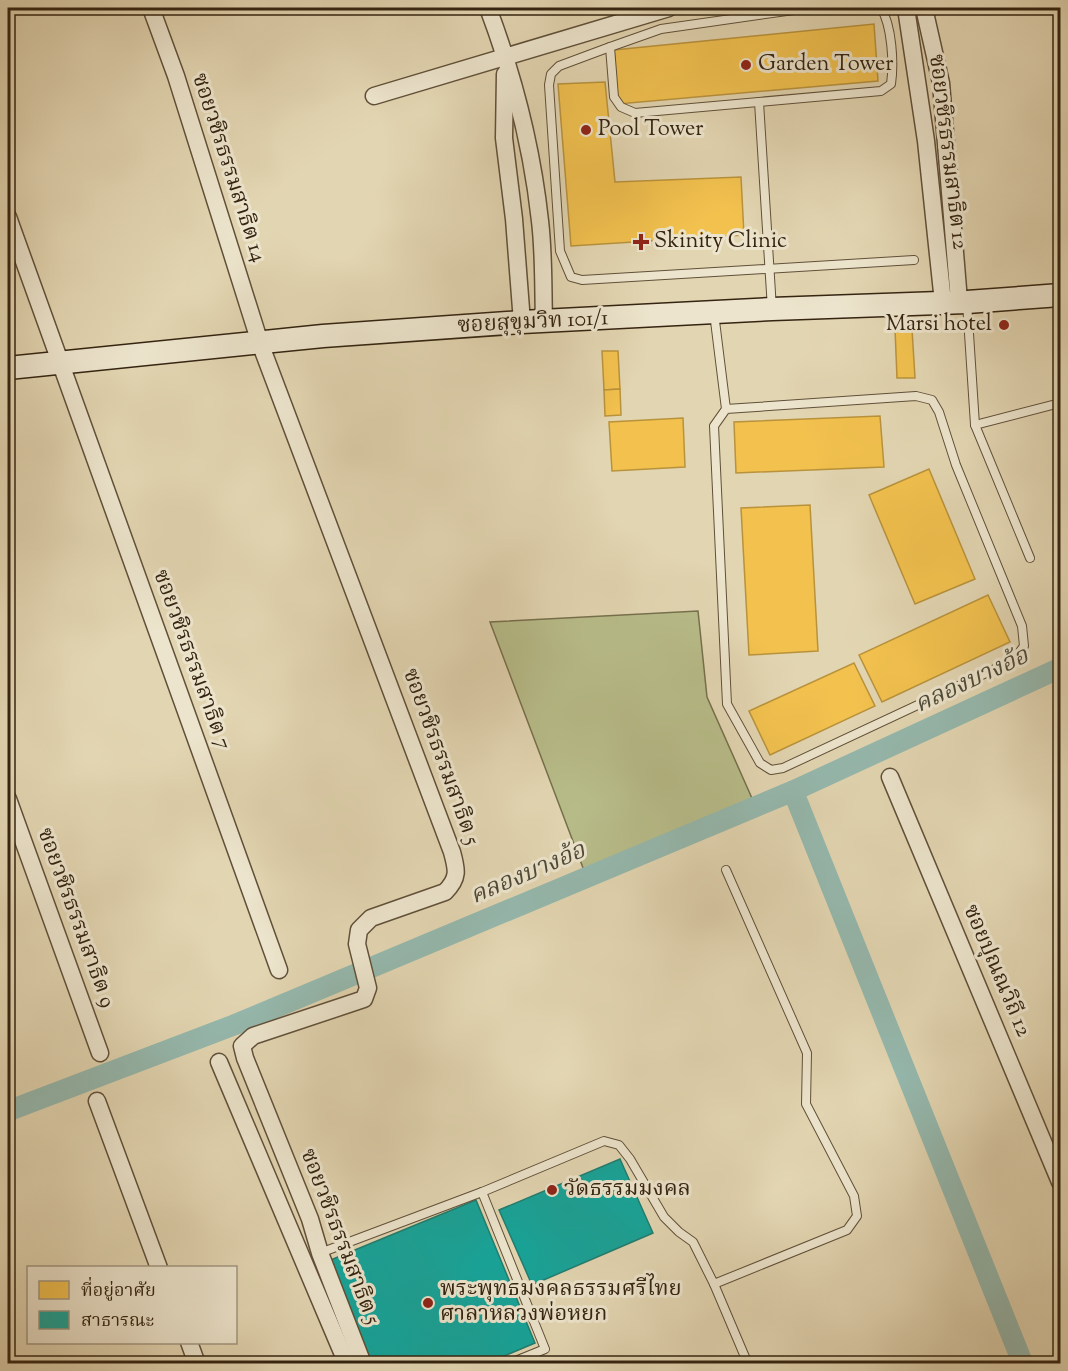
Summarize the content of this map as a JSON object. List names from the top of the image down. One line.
{"streets":{"street":["ซอยวชิรธรรมสาธิต 12","ซอยวชิรธรรมสาธิต 14","ซอยสุขุมวิท 101/1","ซอยวชิรธรรมสาธิต 7","ซอยวชิรธรรมสาธิต 5","ซอยวชิรธรรมสาธิต 9","ซอยปุณณวิถี 12"]},"crossings":[["ซอยวชิรธรรมสาธิต 12","ซอยสุขุมวิท 101/1"],["ซอยวชิรธรรมสาธิต 14","ซอยสุขุมวิท 101/1"],["ซอยวชิรธรรมสาธิต 14","ซอยวชิรธรรมสาธิต 5"],["ซอยสุขุมวิท 101/1","ซอยวชิรธรรมสาธิต 7"],["ซอยสุขุมวิท 101/1","ซอยวชิรธรรมสาธิต 5"]],"water":["คลองบางอ้อ"],"places":{"other":["Garden Tower","Pool Tower","Marsi hotel","วัดธรรมมงคล","พระพุทธมงคลธรรมศรีไทย ศาลาหลวงพ่อหยก"],"health":["Skinity Clinic"]},"legend":["ที่อยู่อาศัย","สาธารณะ"]}
